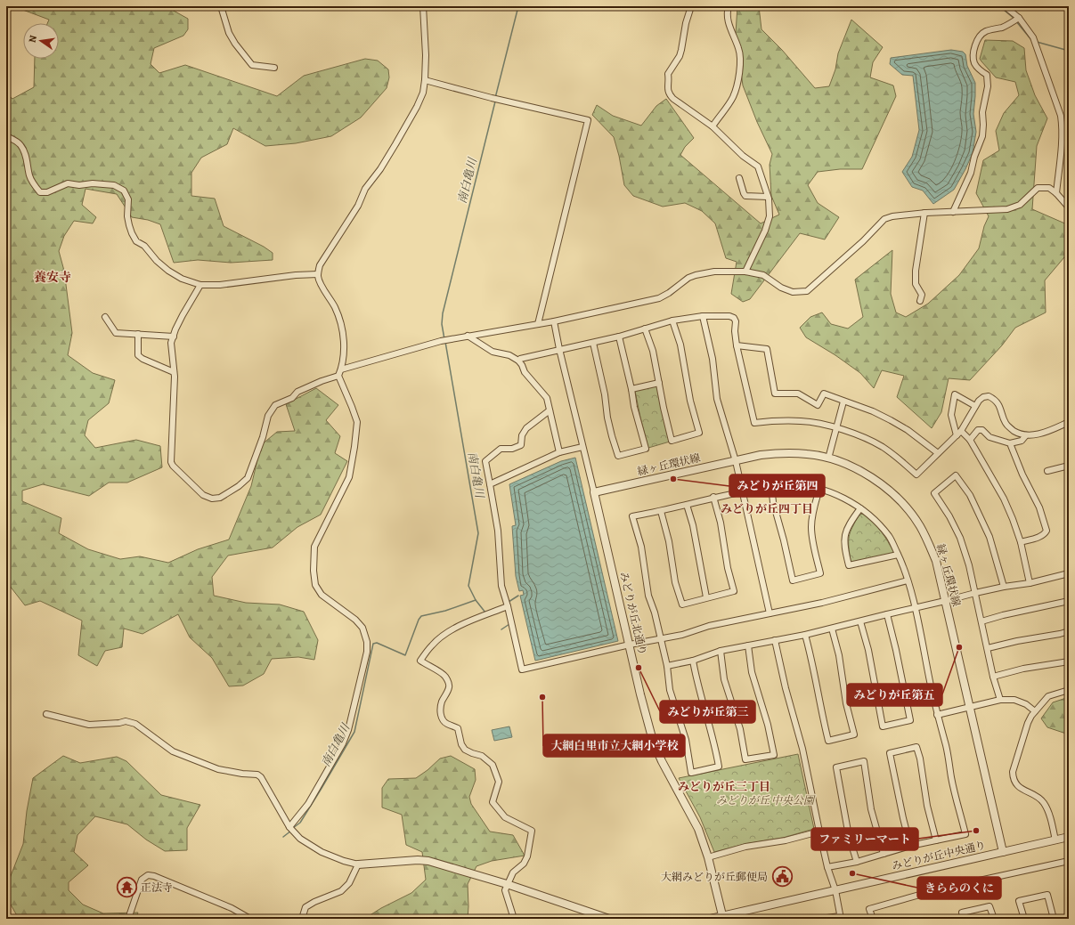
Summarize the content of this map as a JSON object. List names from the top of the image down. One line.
{"streets":{"street":["緑ヶ丘環状線","みどりが丘北通り","みどりが丘中央通り"]},"crossings":[["緑ヶ丘環状線","みどりが丘北通り"],["緑ヶ丘環状線","みどりが丘中央通り"],["みどりが丘北通り","みどりが丘中央通り"]],"districts":["養安寺","みどりが丘四丁目","みどりが丘三丁目"],"water":["南白亀川"],"parks":["みどりが丘 中央公園"],"places":{"other":["みどりが丘第四","みどりが丘第五","みどりが丘第三","大網白里市立大網小学校","ファミリーマート","きららのくに"],"public building":["大網みどりが丘郵便局"],"temple":["正法寺"]},"north":"left"}
